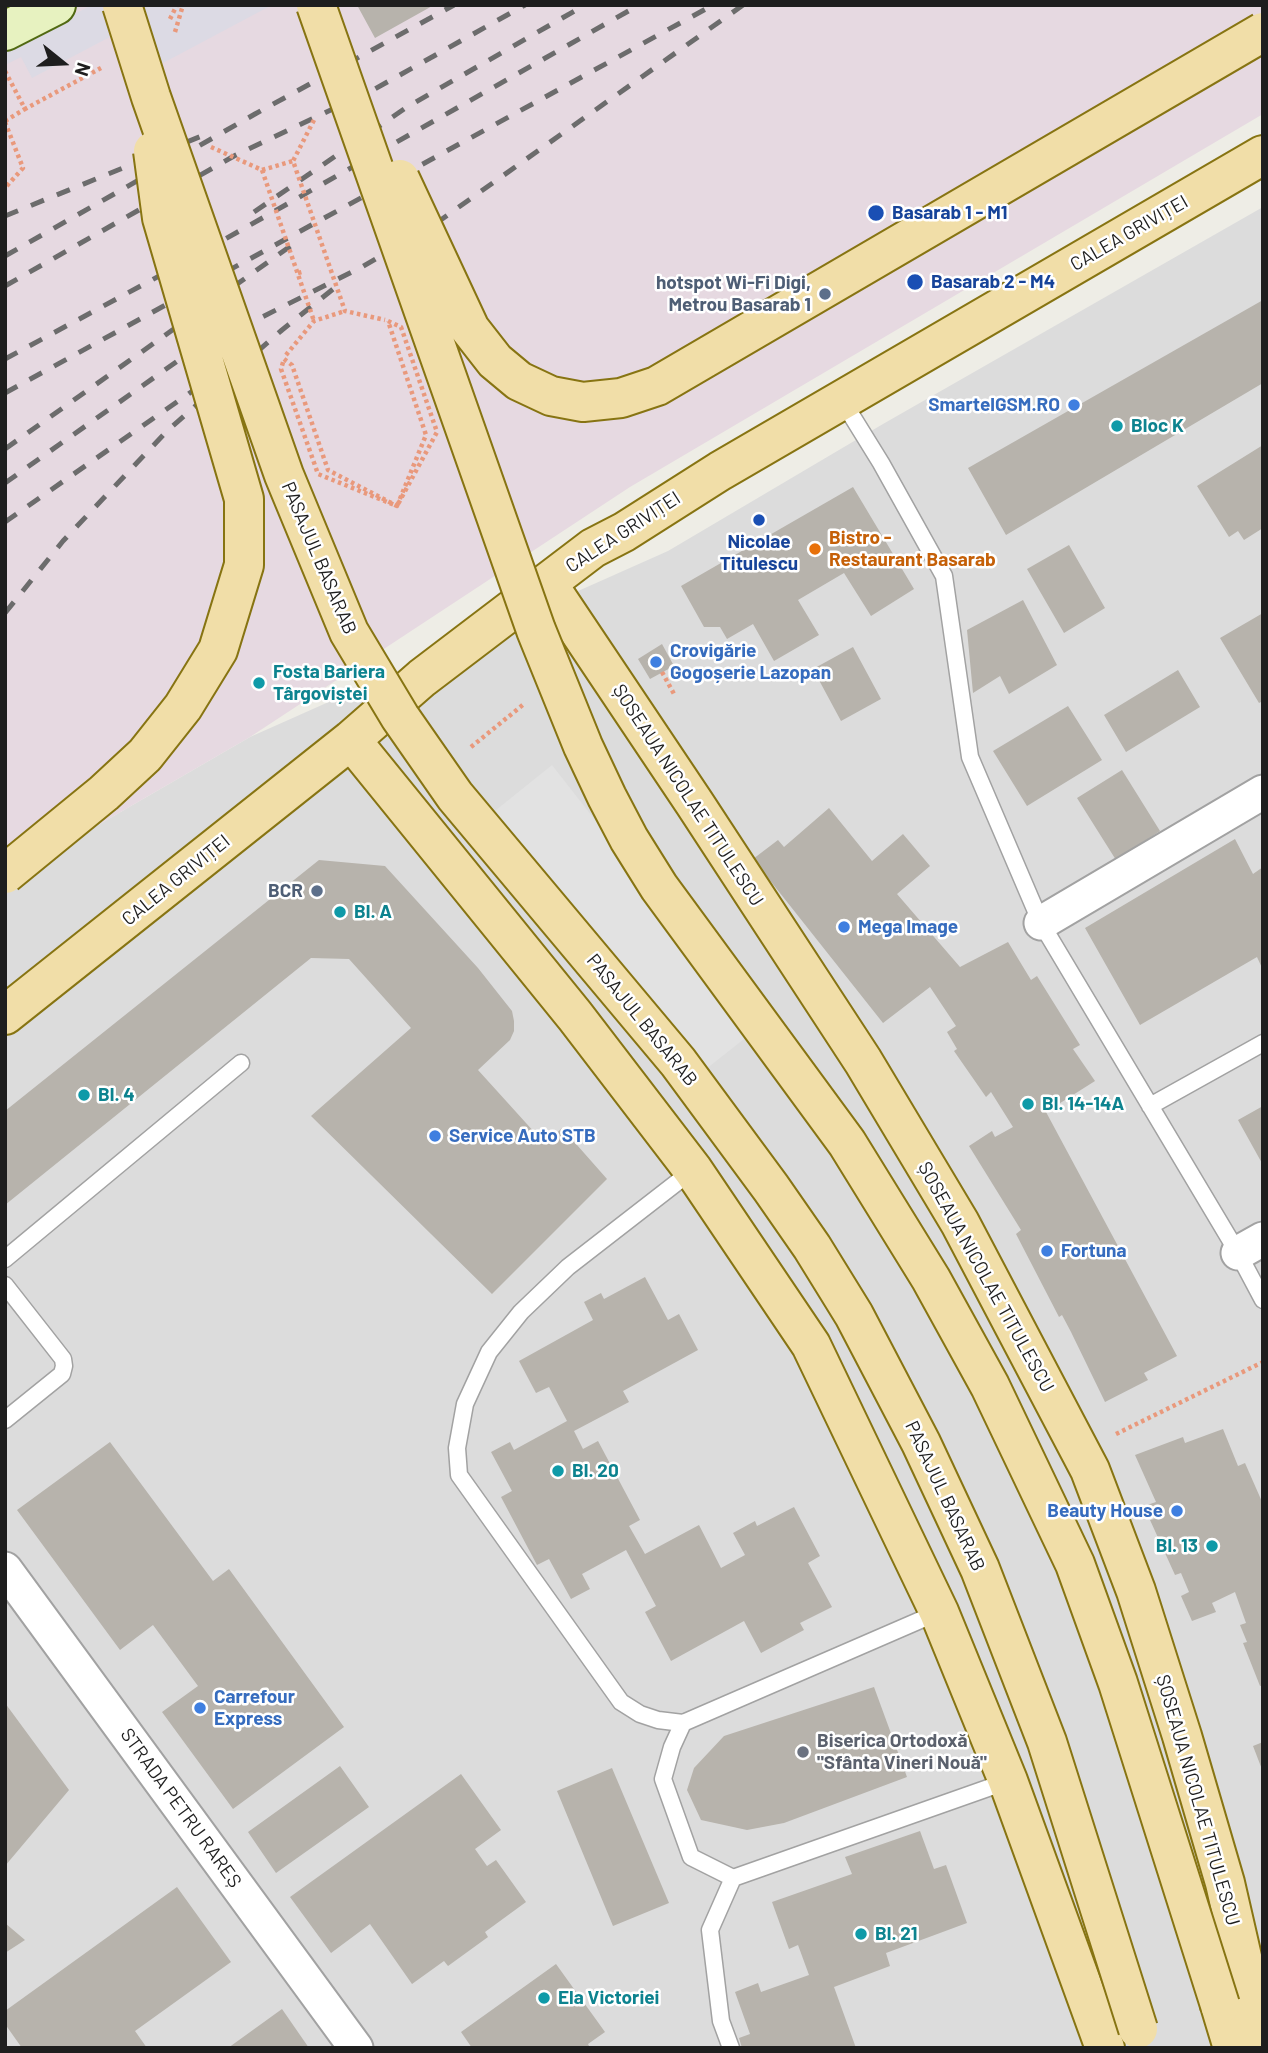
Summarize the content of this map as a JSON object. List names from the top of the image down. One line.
{"streets":{"main road":["CALEA GRIVIȚEI","PASAJUL BASARAB","ȘOSEAUA NICOLAE TITULESCU"],"street":["STRADA PETRU RAREȘ"]},"crossings":[["CALEA GRIVIȚEI","ȘOSEAUA NICOLAE TITULESCU"]],"places":["Basarab 1 - M1","Basarab 2 - M4","hotspot Wi-Fi Digi, Metrou Basarab 1","SmartelGSM.RO","Bloc K","Nicolae Titulescu","Bistro - Restaurant Basarab","Crovigărie Gogoșerie Lazopan","Fosta Bariera Târgoviștei","BCR","Bl. A","Mega Image","Bl. 4","Bl. 14-14A","Service Auto STB","Fortuna","Bl. 20","Beauty House","Bl. 13","Carrefour Express","Biserica Ortodoxă \"Sfânta Vineri Nouă\"","Bl. 21","Ela Victoriei"],"north":"right"}
